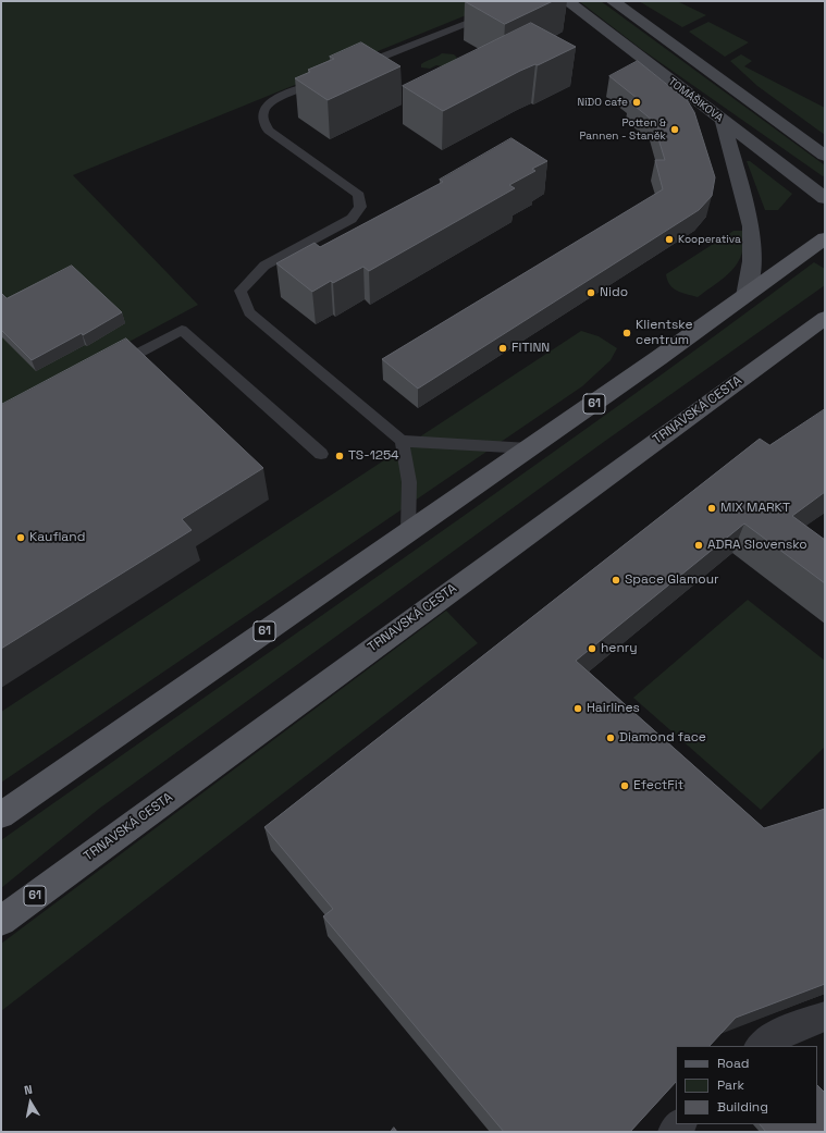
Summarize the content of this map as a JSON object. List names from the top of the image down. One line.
{"streets":{"main road":["TOMÁŠIKOVA","61","TRNAVSKÁ CESTA"]},"places":["NiDO cafe","Potten & Pannen - Staněk","Kooperativa","Nido","Klientske centrum","FITINN","TS-1254","MIX MARKT","Kaufland","ADRA Slovensko","Space Glamour","henry","Hairlines","Diamond face","EfectFit"],"legend":["Road","Park","Building"],"north":"top"}
